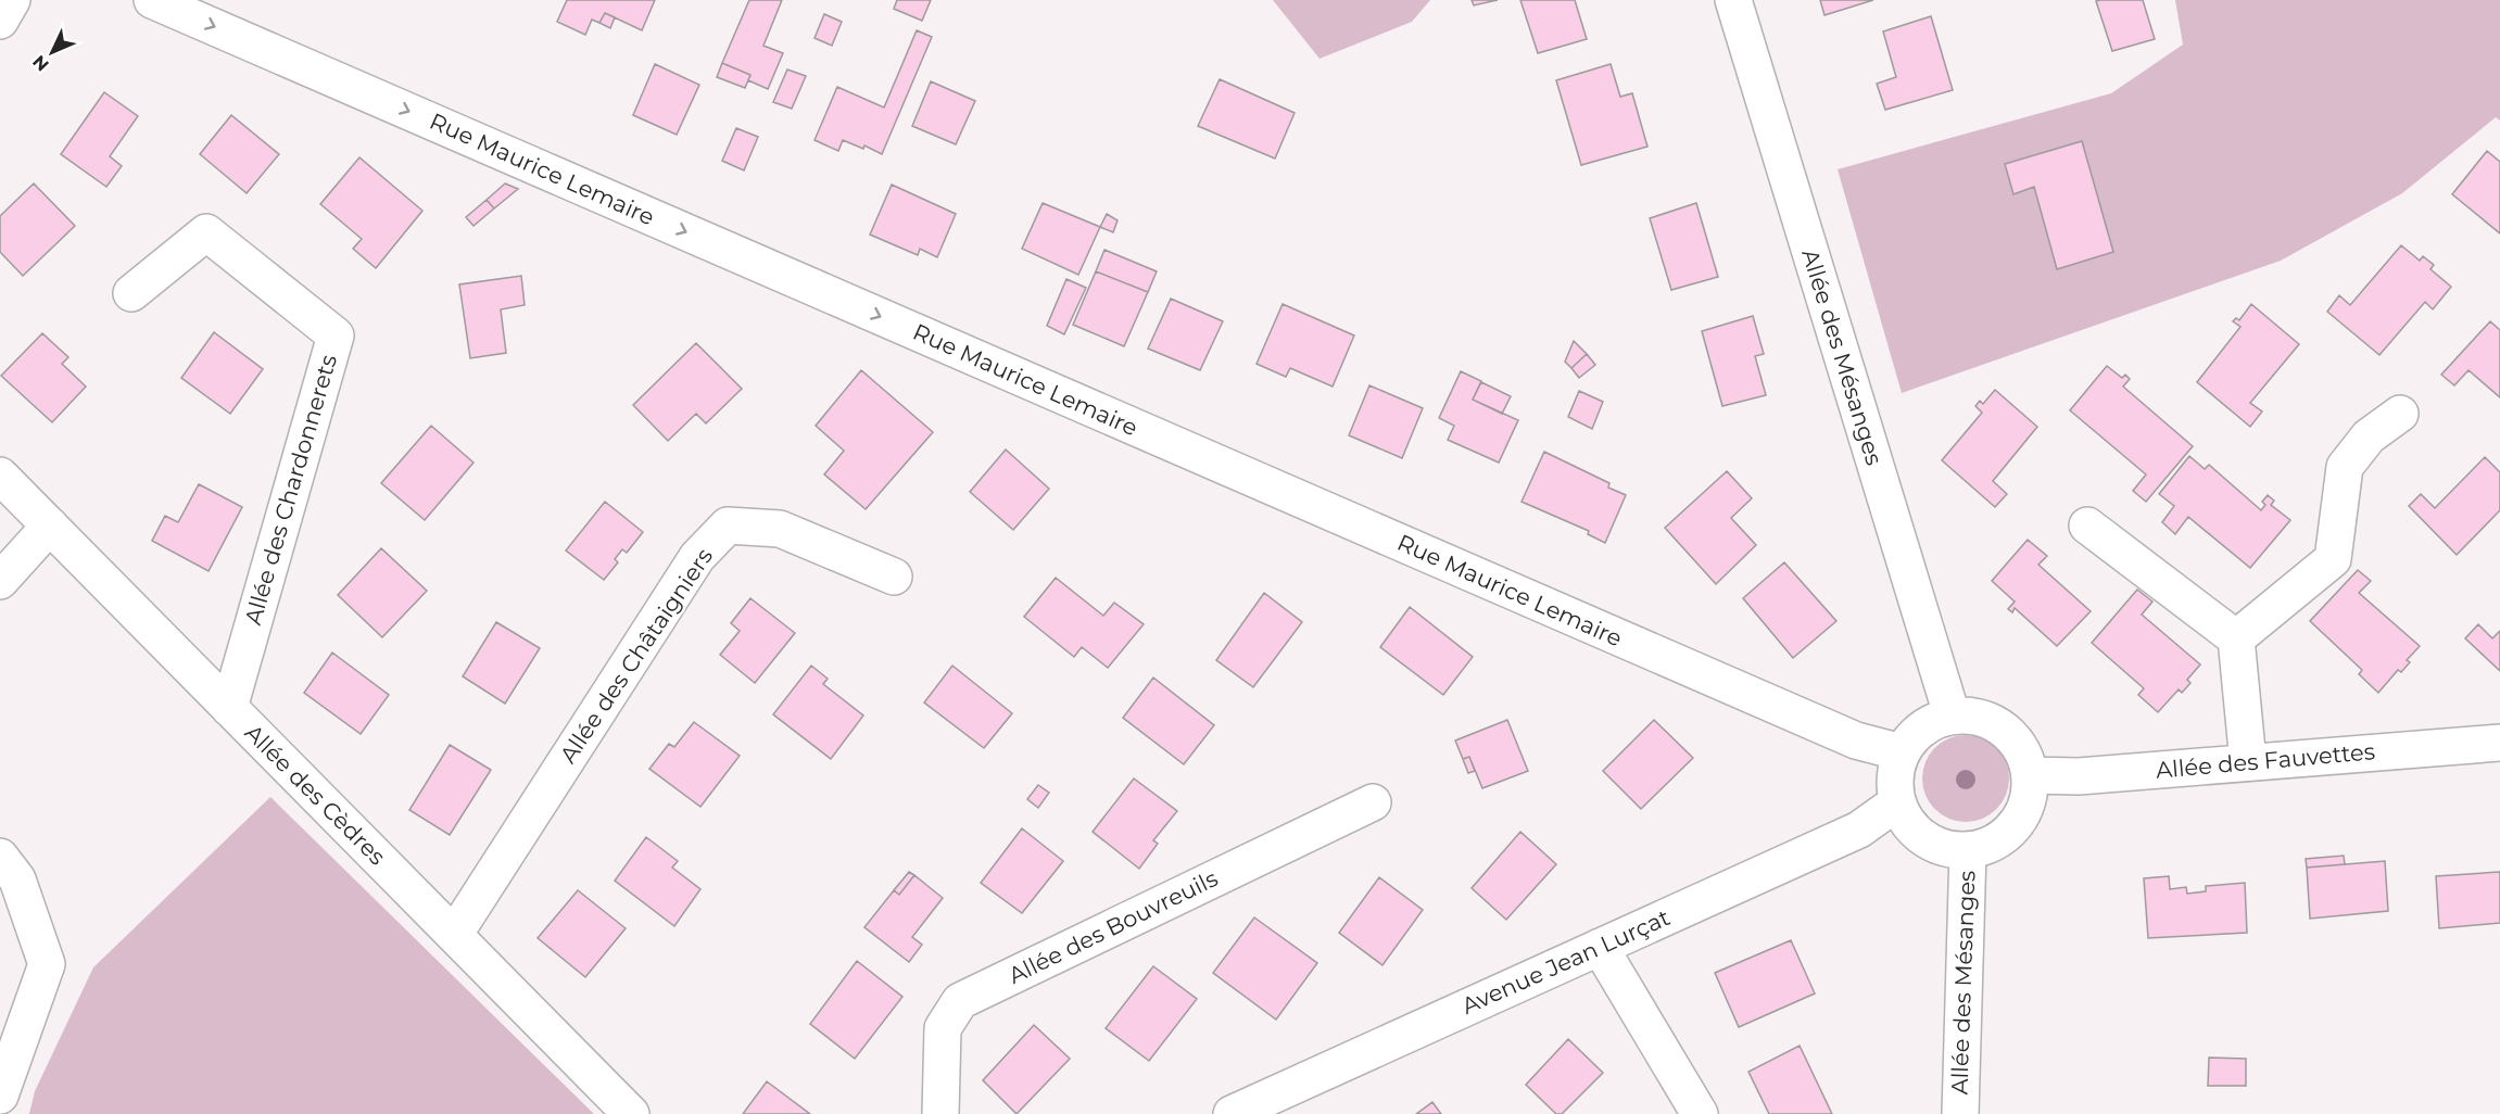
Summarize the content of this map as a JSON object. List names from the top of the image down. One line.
{"streets":{"street":["Rue Maurice Lemaire","Allée des Mésanges","Allée des Chardonnerets","Allée des Châtaigniers","Allée des Fauvettes","Allée des Cèdres","Allée des Bouvreuils","Avenue Jean Lurçat"]},"crossings":[["Rue Maurice Lemaire","Allée des Mésanges"],["Rue Maurice Lemaire","Allée des Fauvettes"],["Rue Maurice Lemaire","Avenue Jean Lurçat"],["Allée des Mésanges","Allée des Fauvettes"],["Allée des Mésanges","Avenue Jean Lurçat"],["Allée des Chardonnerets","Allée des Cèdres"],["Allée des Châtaigniers","Allée des Cèdres"],["Allée des Fauvettes","Avenue Jean Lurçat"]],"one_way":["Rue Maurice Lemaire"],"north":"bottom left"}
